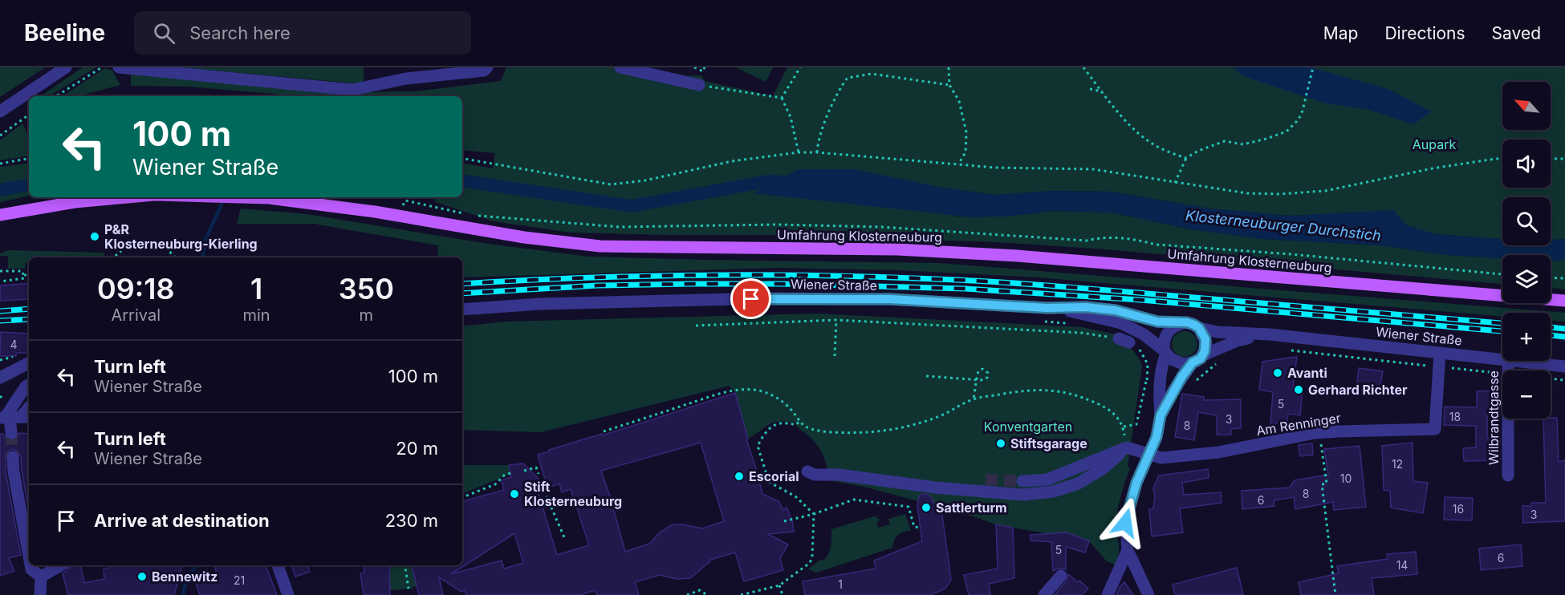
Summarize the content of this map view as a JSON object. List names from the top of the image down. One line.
{"streets":{"main road":["Umfahrung Klosterneuburg"],"street":["Wiener Straße","Wilbrandtgasse","Am Renninger"]},"crossings":[["Wiener Straße","Am Renninger"]],"water":["Klosterneuburger Durchstich"],"parks":["Aupark","Konventgarten"],"places":["P&R Klosterneuburg-Kierling","Avanti","Gerhard Richter","Stiftsgarage","Escorial","Stift Klosterneuburg","Sattlerturm","Bennewitz"],"house_numbers":["4","5","18","3","8","12","10","8","6","16","3","5","6","14","21","1"],"north":"top left","page":{"header":"Beeline","search":"Search here","nav":["Map","Directions","Saved"],"map_buttons":["+","−"],"turn":["100 m","Wiener Straße"],"eta":["09:18","Arrival","1","min","350","m"],"list":[{"name":"Turn left","note":"Wiener Straße","value":"100 m"},{"name":"Turn left","note":"Wiener Straße","value":"20 m"},{"name":"Arrive at destination","value":"230 m"}]}}
